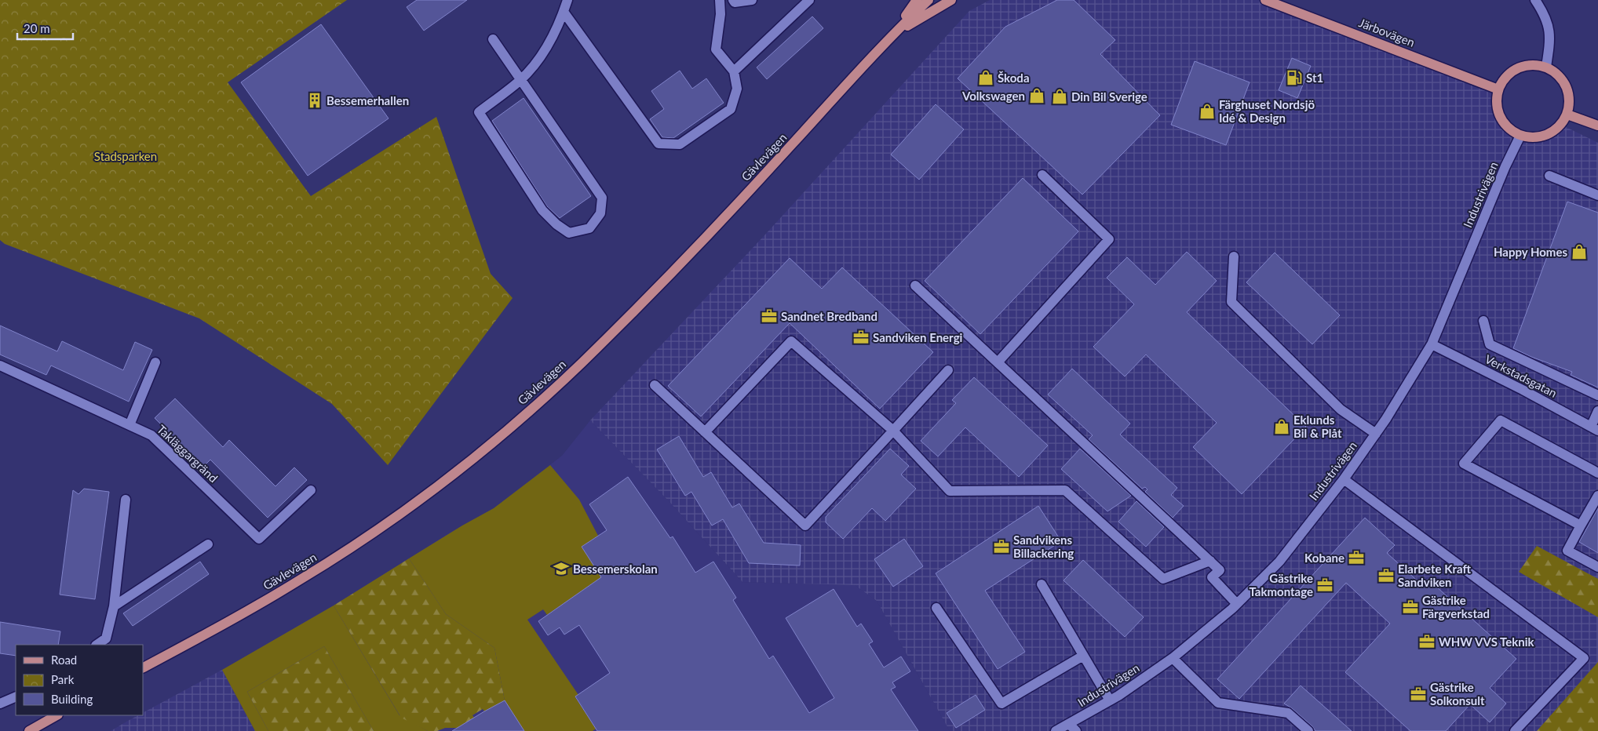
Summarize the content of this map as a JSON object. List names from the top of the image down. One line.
{"streets":{"main road":["Järbovägen","Gävlevägen"],"street":["Industrivägen","Verkstadsgatan","Takläggargränd"]},"crossings":[["Järbovägen","Industrivägen"],["Industrivägen","Verkstadsgatan"]],"parks":["Stadsparken"],"places":{"shop":["Škoda","Volkswagen","Din Bil Sverige","Färghuset Nordsjö Idé & Design","Happy Homes","Eklunds Bil & Plåt"],"fuel station":["St1"],"building":["Bessemerhallen"],"office":["Sandnet Bredband","Sandviken Energi","Sandvikens Billackering","Kobane","Elarbete Kraft Sandviken","Gästrike Takmontage","Gästrike Färgverkstad","WHW VVS Teknik","Gästrike Solkonsult"],"school or university":["Bessemerskolan"]},"legend":["Road","Park","Building"],"scale_bar":"20 m"}
